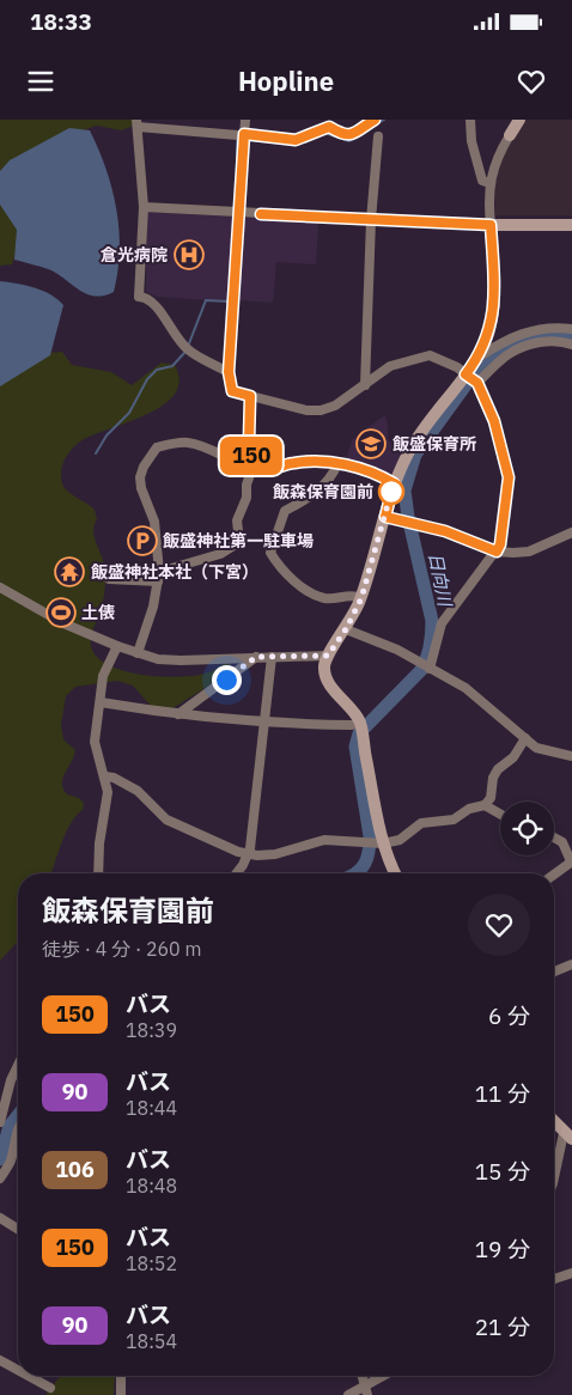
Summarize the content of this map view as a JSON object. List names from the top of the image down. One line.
{"water":["日向川"],"places":{"hospital":["倉光病院"],"school or university":["飯盛保育所"],"other":["飯森保育園前"],"parking":["飯盛神社第一駐車場"],"temple":["飯盛神社本社（下宮）"],"sports":["土俵"]},"lines":["bus line 150"],"page":{"status":"18:33","header":"Hopline","on_map":"150","heading":["飯森保育園前","徒歩 · 4 分 · 260 m"],"list":[{"mark":"150","name":"バス","note":"18:39","value":"6 分"},{"mark":"90","name":"バス","note":"18:44","value":"11 分"},{"mark":"106","name":"バス","note":"18:48","value":"15 分"},{"mark":"150","name":"バス","note":"18:52","value":"19 分"},{"mark":"90","name":"バス","note":"18:54","value":"21 分"}]}}
